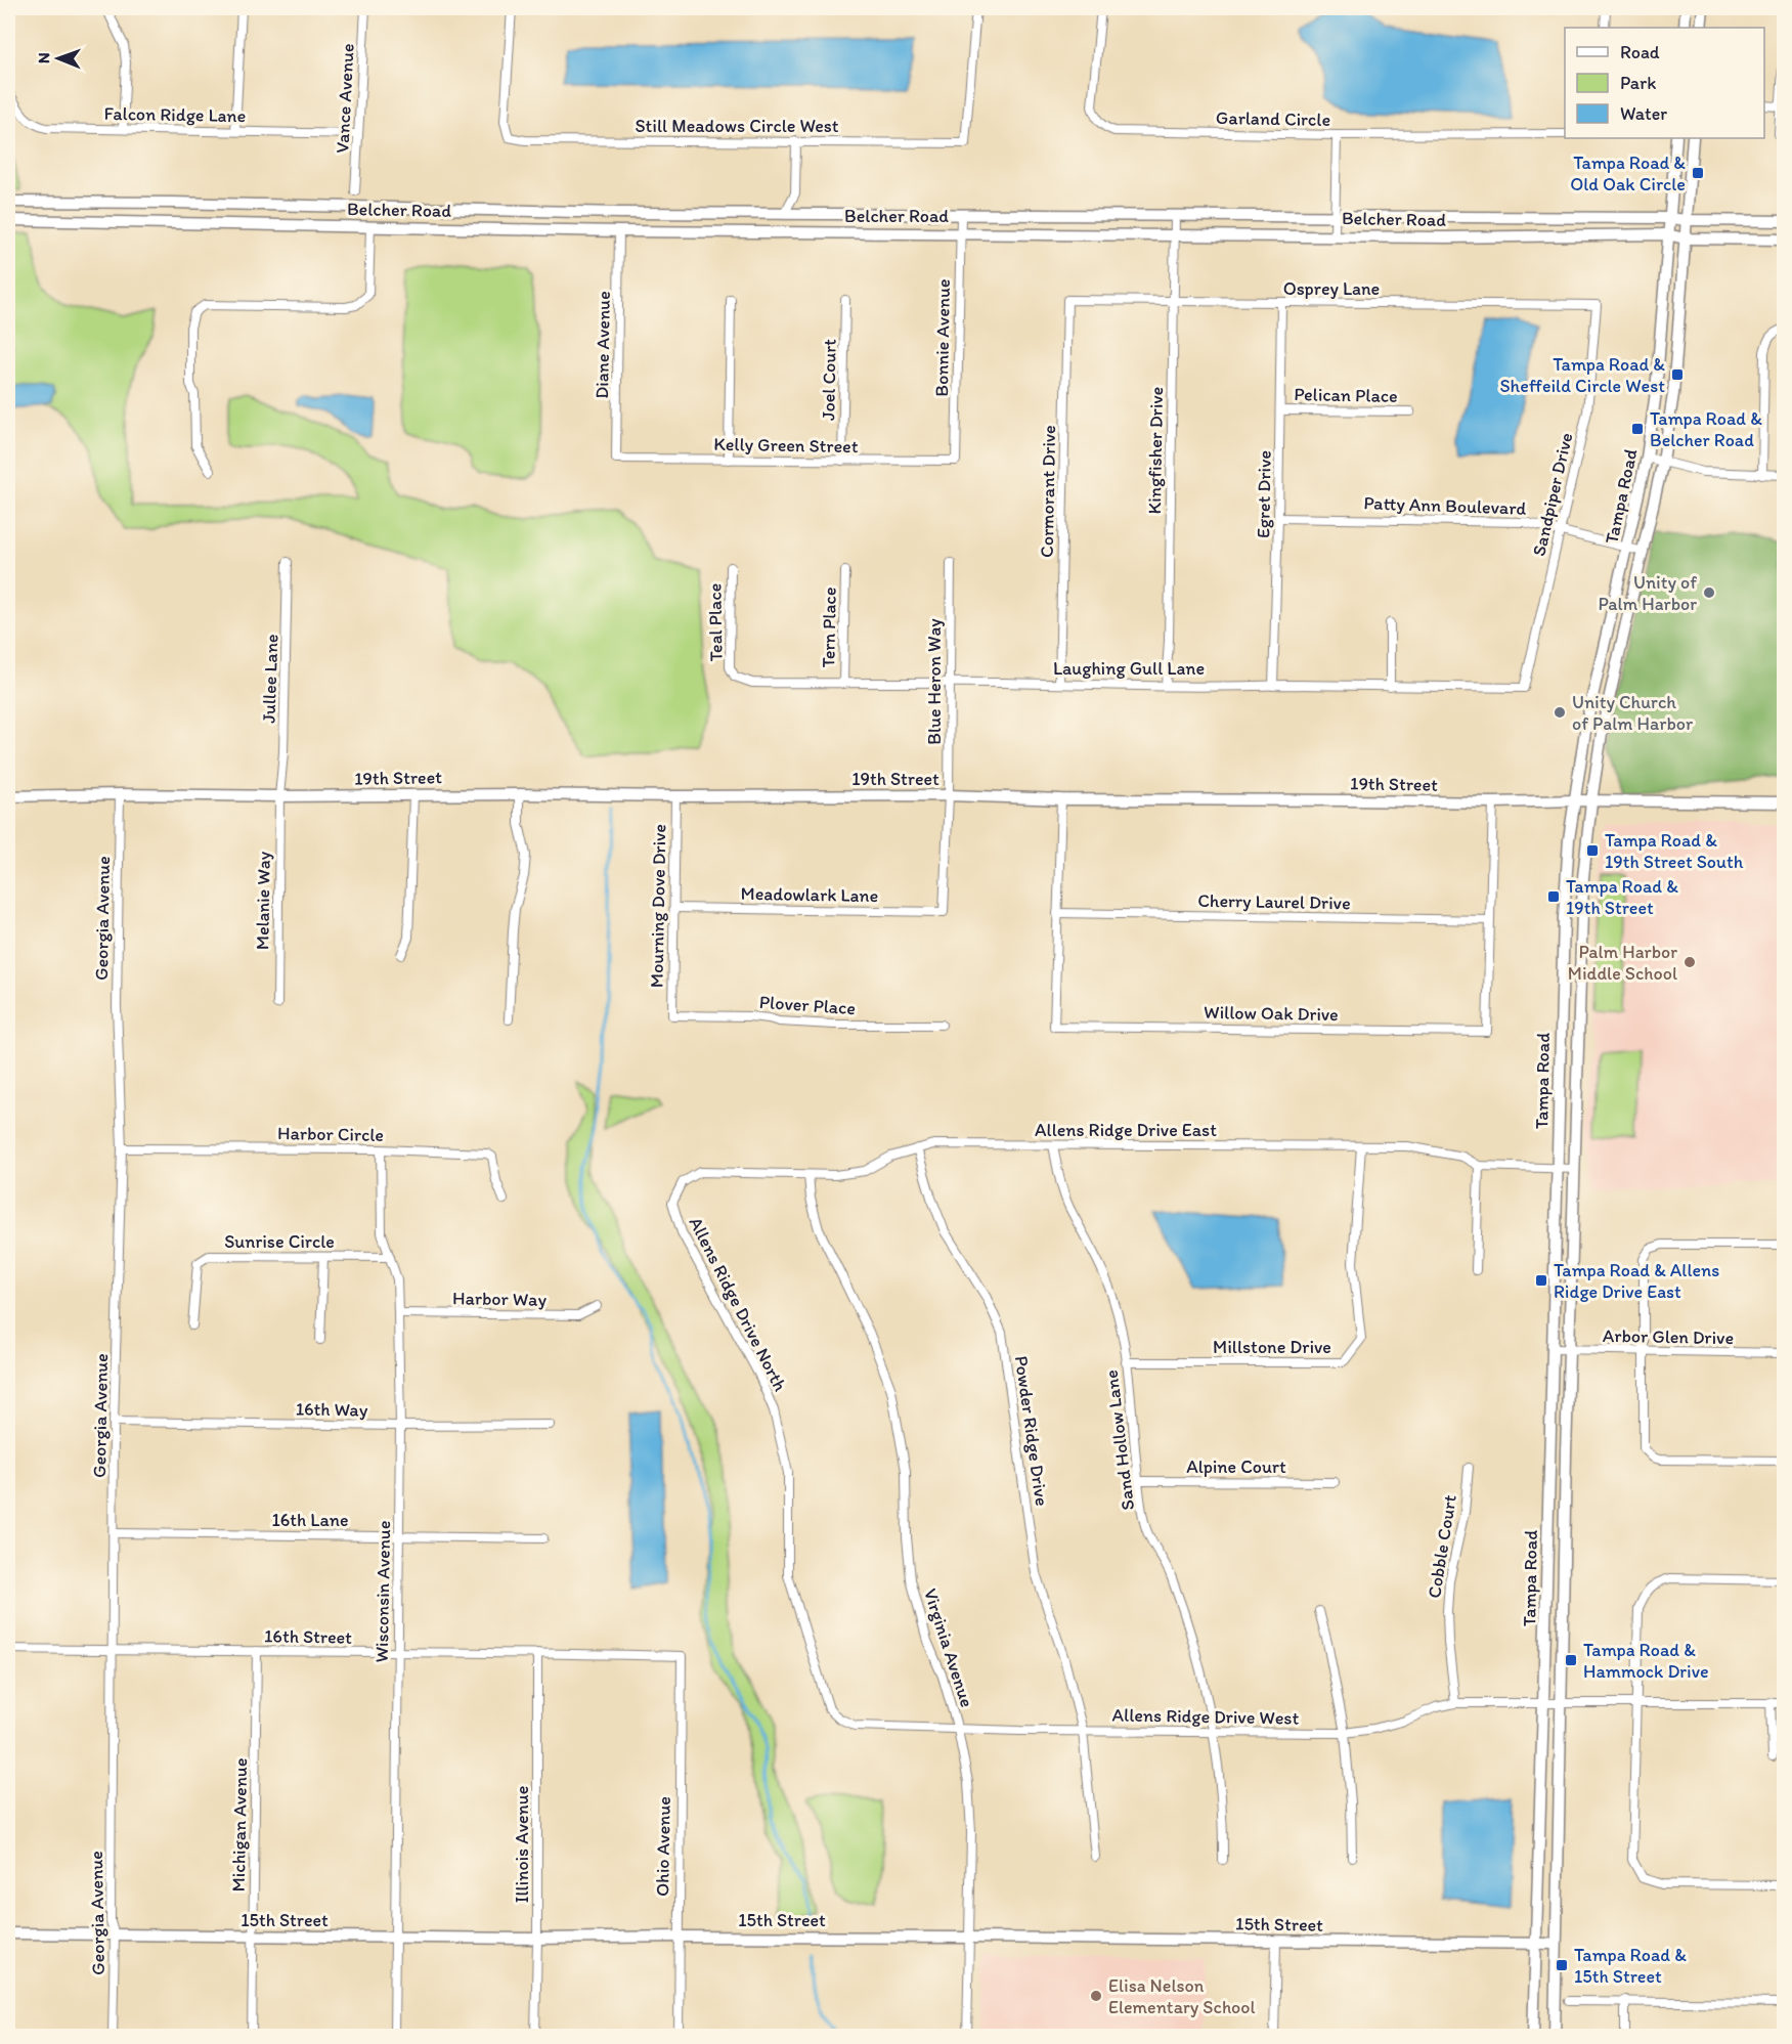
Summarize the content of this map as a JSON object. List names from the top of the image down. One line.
{"streets":{"main road":["Belcher Road","Tampa Road","19th Street","15th Street"],"street":["Vance Avenue","Falcon Ridge Lane","Garland Circle","Still Meadows Circle West","Osprey Lane","Bonnie Avenue","Diane Avenue","Joel Court","Pelican Place","Kelly Green Street","Kingfisher Drive","Cormorant Drive","Egret Drive","Sandpiper Drive","Patty Ann Boulevard","Teal Place","Tern Place","Laughing Gull Lane","Jullee Lane","Blue Heron Way","Meadowlark Lane","Melanie Way","Cherry Laurel Drive","Mourning Dove Drive","Georgia Avenue","Plover Place","Willow Oak Drive","Allens Ridge Drive East","Harbor Circle","Sunrise Circle","Harbor Way","Allens Ridge Drive North","Arbor Glen Drive","Millstone Drive","16th Way","Powder Ridge Drive","Sand Hollow Lane","Alpine Court","16th Lane","Cobble Court","Wisconsin Avenue","16th Street","Virginia Avenue","Allens Ridge Drive West","Michigan Avenue","Illinois Avenue","Ohio Avenue"]},"crossings":[["Vance Avenue","Falcon Ridge Lane"],["Belcher Road","Bonnie Avenue"],["Belcher Road","Diane Avenue"],["Belcher Road","Kingfisher Drive"],["Belcher Road","Tampa Road"],["Osprey Lane","Kingfisher Drive"],["Osprey Lane","Cormorant Drive"],["Osprey Lane","Egret Drive"],["Osprey Lane","Sandpiper Drive"],["Bonnie Avenue","Kelly Green Street"],["Diane Avenue","Kelly Green Street"],["Joel Court","Kelly Green Street"],["Pelican Place","Egret Drive"],["Kingfisher Drive","Laughing Gull Lane"],["Cormorant Drive","Laughing Gull Lane"],["Egret Drive","Patty Ann Boulevard"],["Egret Drive","Laughing Gull Lane"],["Sandpiper Drive","Patty Ann Boulevard"],["Sandpiper Drive","Laughing Gull Lane"],["Tampa Road","Patty Ann Boulevard"],["Tampa Road","19th Street"],["Tampa Road","Allens Ridge Drive East"],["Tampa Road","Arbor Glen Drive"],["Tampa Road","Allens Ridge Drive West"],["Tampa Road","15th Street"],["Teal Place","Laughing Gull Lane"],["Tern Place","Laughing Gull Lane"],["Laughing Gull Lane","Blue Heron Way"],["Jullee Lane","19th Street"],["Jullee Lane","Melanie Way"],["Blue Heron Way","19th Street"],["Blue Heron Way","Meadowlark Lane"],["19th Street","Melanie Way"],["19th Street","Mourning Dove Drive"],["19th Street","Georgia Avenue"],["19th Street","Willow Oak Drive"],["Meadowlark Lane","Mourning Dove Drive"],["Cherry Laurel Drive","Willow Oak Drive"],["Mourning Dove Drive","Plover Place"],["Georgia Avenue","Harbor Circle"],["Georgia Avenue","16th Way"],["Georgia Avenue","16th Lane"],["Georgia Avenue","16th Street"],["Georgia Avenue","15th Street"],["Allens Ridge Drive East","Allens Ridge Drive North"],["Allens Ridge Drive East","Millstone Drive"],["Allens Ridge Drive East","Powder Ridge Drive"],["Allens Ridge Drive East","Sand Hollow Lane"],["Allens Ridge Drive East","Virginia Avenue"],["Harbor Circle","Wisconsin Avenue"],["Sunrise Circle","Wisconsin Avenue"],["Harbor Way","Wisconsin Avenue"],["Allens Ridge Drive North","Allens Ridge Drive West"],["Millstone Drive","Sand Hollow Lane"],["16th Way","Wisconsin Avenue"],["Powder Ridge Drive","Allens Ridge Drive West"],["Sand Hollow Lane","Alpine Court"],["Sand Hollow Lane","Allens Ridge Drive West"],["16th Lane","Wisconsin Avenue"],["Cobble Court","Allens Ridge Drive West"],["Wisconsin Avenue","16th Street"],["Wisconsin Avenue","15th Street"],["16th Street","Michigan Avenue"],["16th Street","Illinois Avenue"],["16th Street","Ohio Avenue"],["Virginia Avenue","Allens Ridge Drive West"],["Virginia Avenue","15th Street"],["Michigan Avenue","15th Street"],["Illinois Avenue","15th Street"],["Ohio Avenue","15th Street"]],"places":{"transit":["Tampa Road & Old Oak Circle","Tampa Road & Sheffeild Circle West","Tampa Road & Belcher Road","Tampa Road & 19th Street South","Tampa Road & 19th Street","Tampa Road & Allens Ridge Drive East","Tampa Road & Hammock Drive","Tampa Road & 15th Street"],"other":["Unity of Palm Harbor","Unity Church of Palm Harbor","Palm Harbor Middle School","Elisa Nelson Elementary School"]},"legend":["Road","Park","Water"],"north":"left"}
